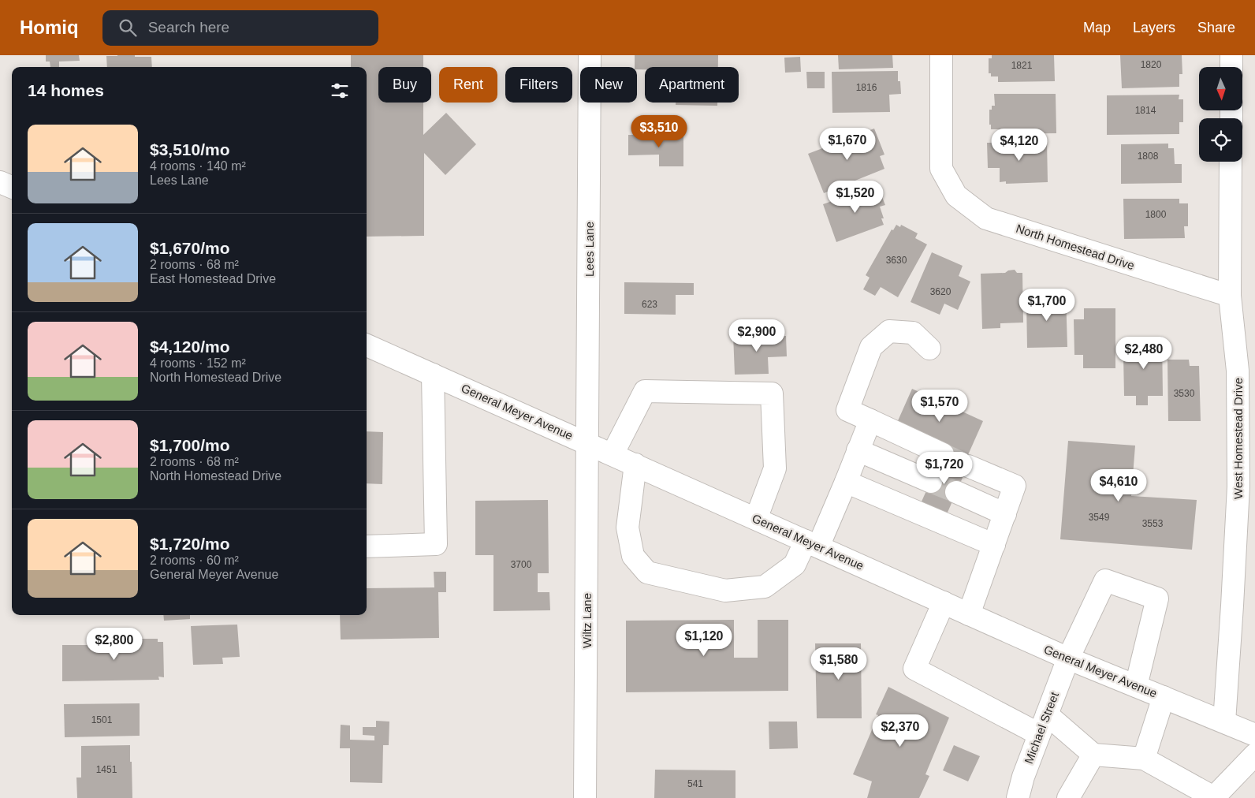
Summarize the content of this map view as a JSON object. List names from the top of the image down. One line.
{"streets":{"street":["North Homestead Drive","Lees Lane","General Meyer Avenue","West Homestead Drive","Wiltz Lane","Michael Street"]},"crossings":[["North Homestead Drive","West Homestead Drive"],["Lees Lane","General Meyer Avenue"],["Lees Lane","Wiltz Lane"],["General Meyer Avenue","West Homestead Drive"],["General Meyer Avenue","Wiltz Lane"],["General Meyer Avenue","Michael Street"]],"house_numbers":["1820","1821","1816","1814","1808","1800","3630","3620","623","3530","3549","3553","3700","1501","1451","541"],"north":"bottom","page":{"header":"Homiq","search":"Search here","nav":["Map","Layers","Share"],"chip":["Buy","Rent","Filters","New","Apartment"],"heading":"14 homes","list":[{"name":"$3,510/mo","note":"4 rooms · 140 m² · Lees Lane"},{"name":"$1,670/mo","note":"2 rooms · 68 m² · East Homestead Drive"},{"name":"$4,120/mo","note":"4 rooms · 152 m² · North Homestead Drive"},{"name":"$1,700/mo","note":"2 rooms · 68 m² · North Homestead Drive"},{"name":"$1,720/mo","note":"2 rooms · 60 m² · General Meyer Avenue"}],"price":["$3,510","$1,670","$4,120","$1,520","$1,700","$2,900","$2,480","$1,570","$1,720","$4,610","$1,120","$2,800","$1,580","$2,370"]}}
